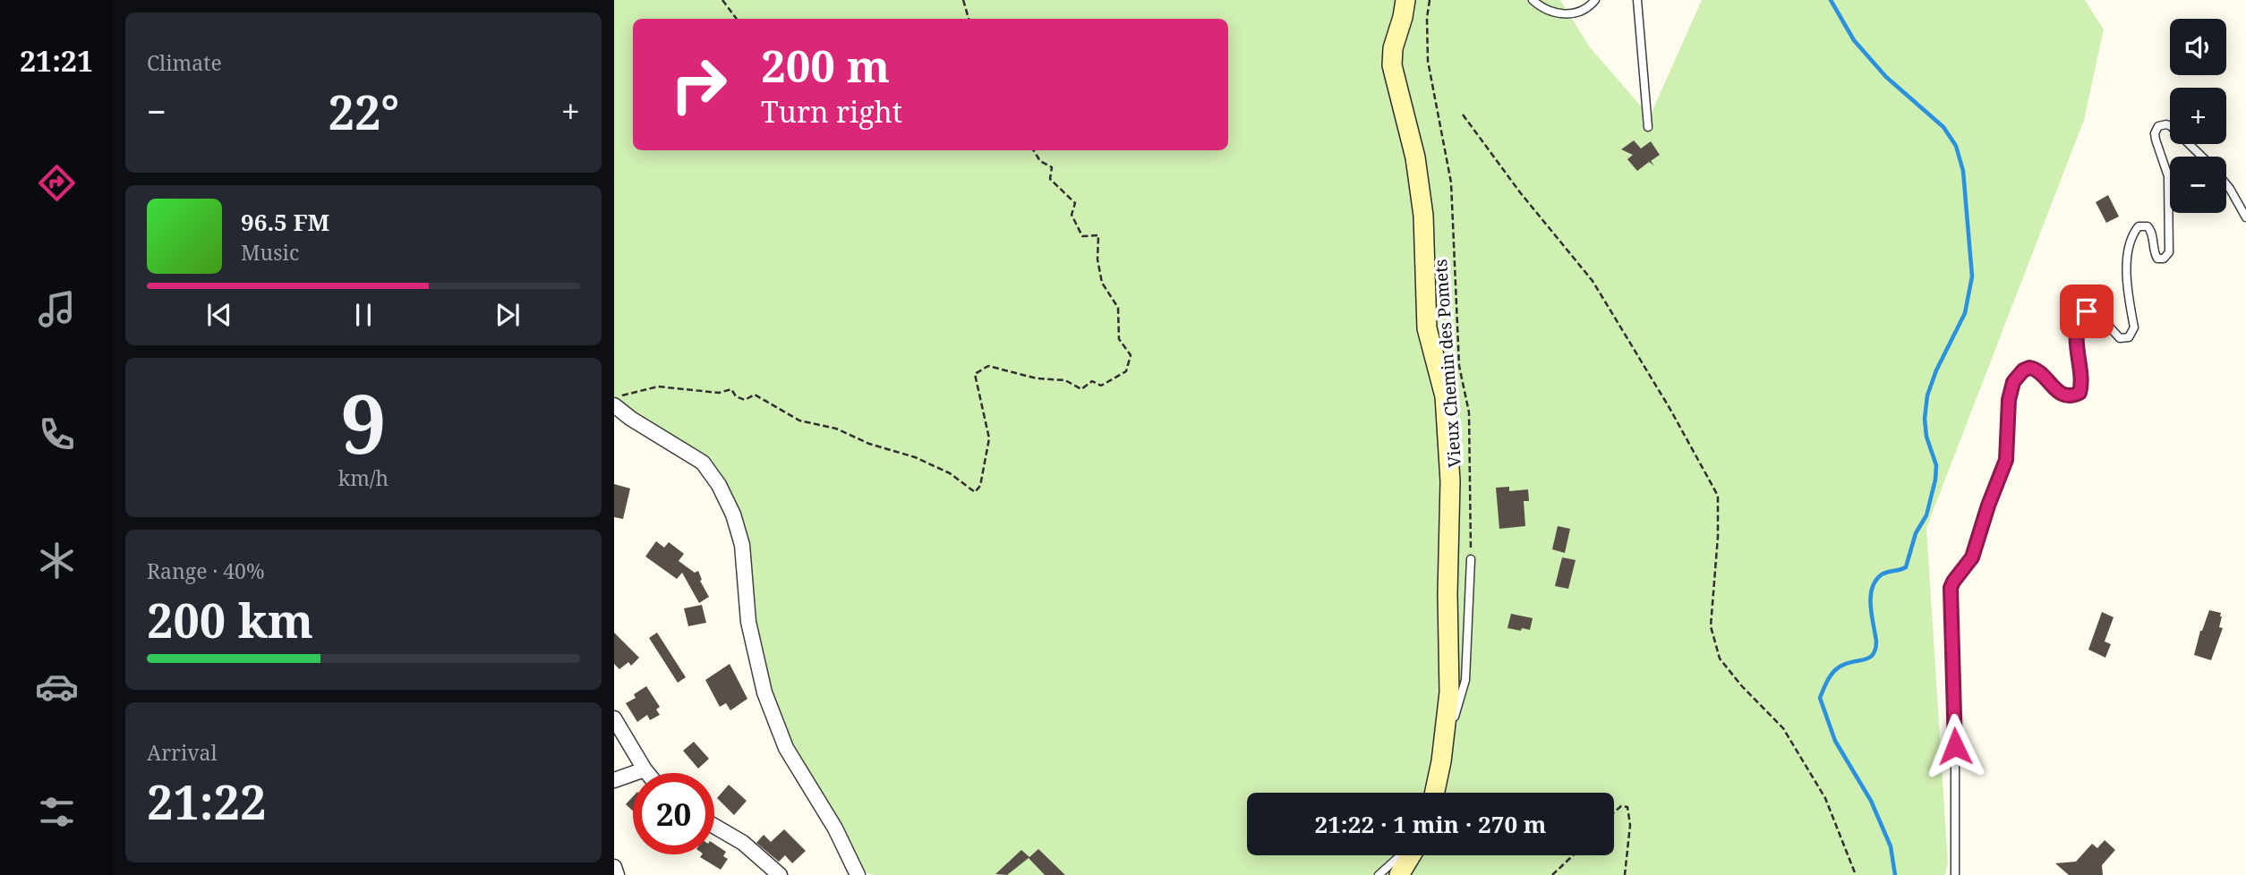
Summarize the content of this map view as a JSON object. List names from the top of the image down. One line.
{"streets":{"path":["Vieux Chemin des Pomets"]},"page":{"tabs":"21:21","tile":["Climate",["9","km/h"],["Range · 40%","200 km"],["Arrival","21:22"]],"map_buttons":["+","−"],"turn":["200 m","Turn right"],"heat":["−","22°","+"],"song":["96.5 FM","Music"],"limit":"20","trip":"21:22 · 1 min · 270 m"}}
